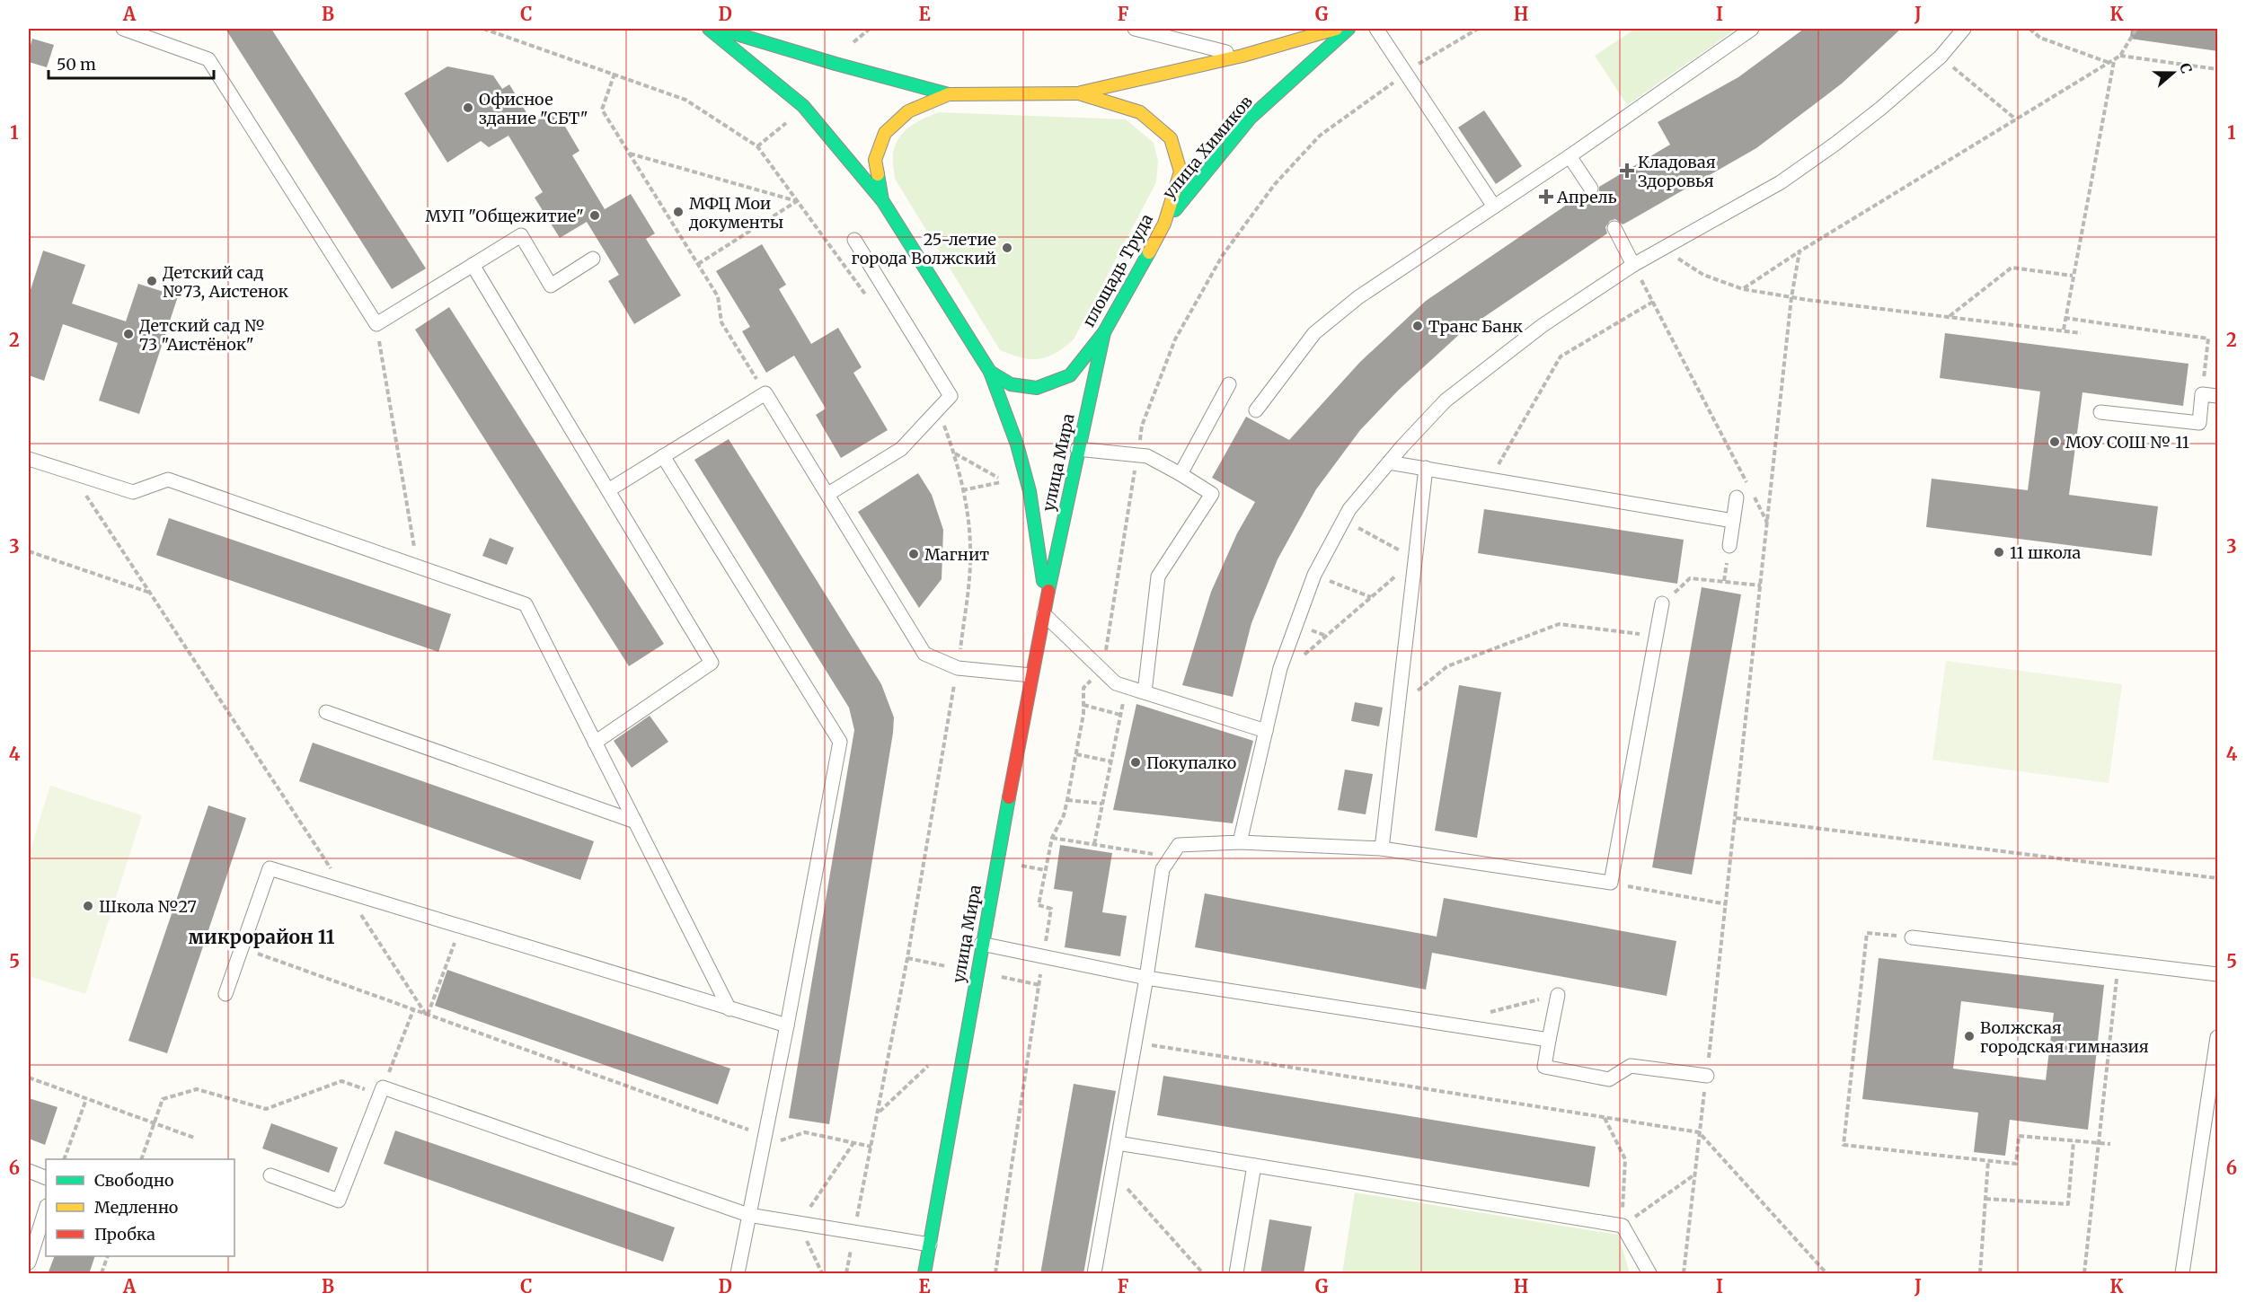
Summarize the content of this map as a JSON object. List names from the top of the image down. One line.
{"streets":{"street":["улица Химиков","площадь Труда","улица Мира"]},"crossings":[["улица Химиков","площадь Труда"],["площадь Труда","улица Мира"]],"districts":["микрорайон 11"],"places":{"other":["Офисное здание \"СБТ\"","МФЦ Мои документы","МУП \"Общежитие\"","25-летие города Волжский","Детский сад №73, Аистенок","Транс Банк","Детский сад № 73 \"Аистёнок\"","МОУ СОШ № 11","11 школа","Магнит","Покупалко","Школа №27","Волжская городская гимназия"],"health":["Кладовая Здоровья","Апрель"]},"legend":["Свободно","Медленно","Пробка"],"scale_bar":"50 m","north":"right","grid":{"columns":["A","B","C","D","E","F","G","H","I","J","K"],"rows":["1","2","3","4","5","6"]}}
